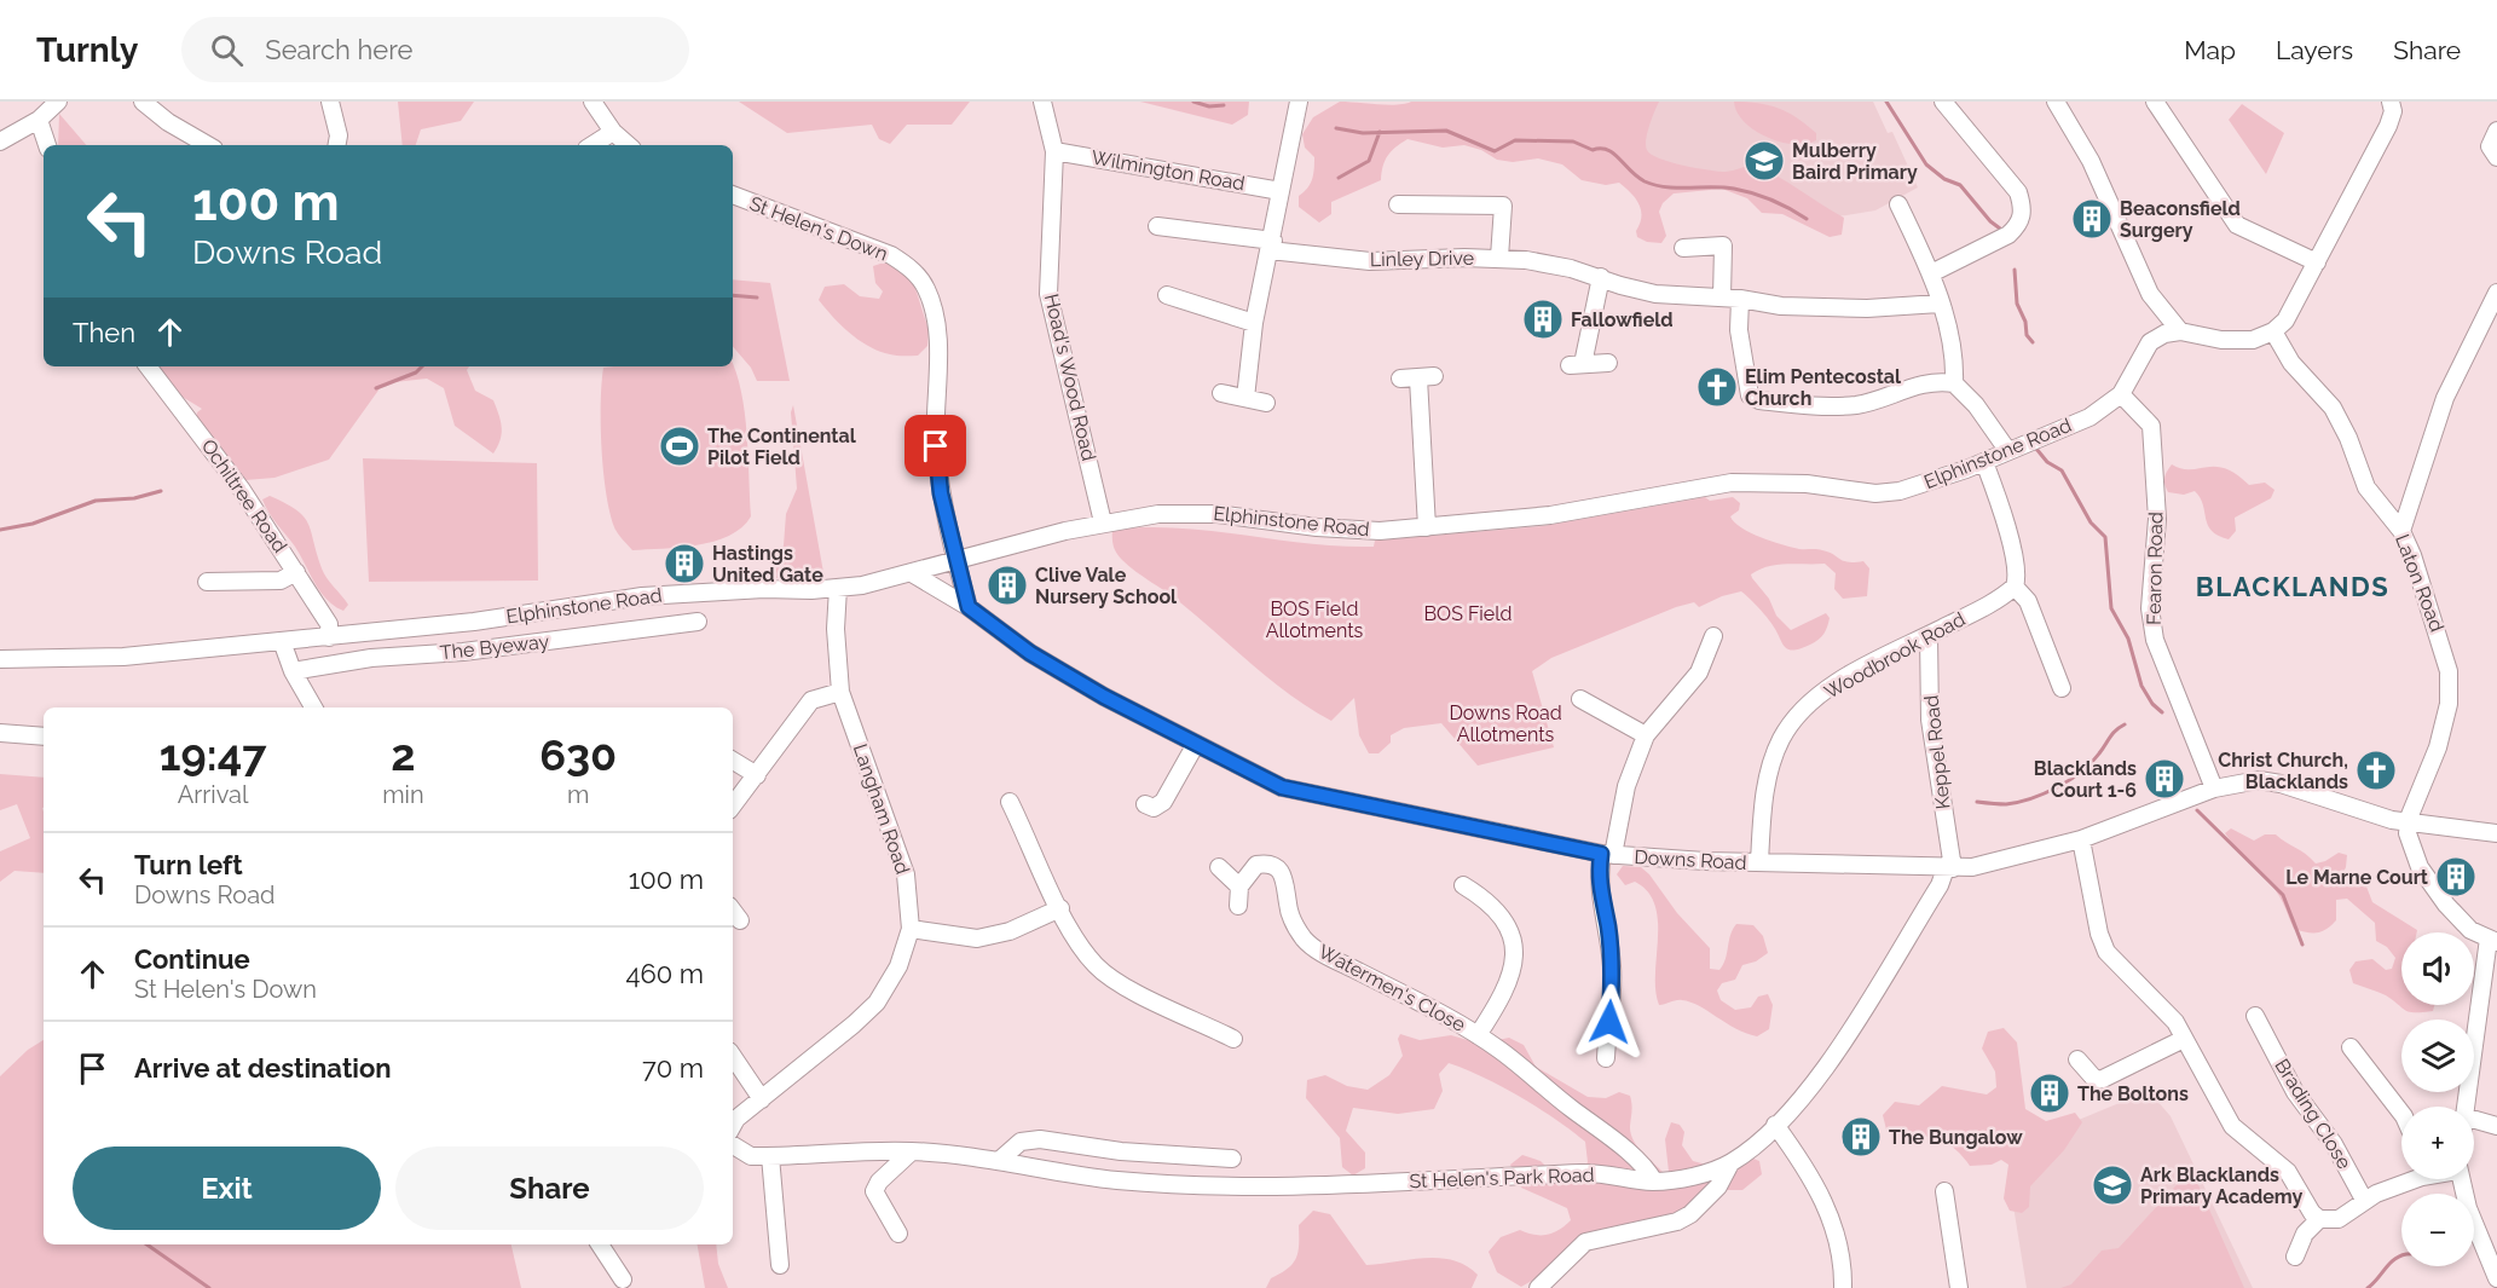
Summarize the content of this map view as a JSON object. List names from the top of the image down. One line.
{"streets":{"street":["Wilmington Road","St Helen's Down","Linley Drive","Hoad's Wood Road","Elphinstone Road","Ochiltree Road","Fearon Road","Laton Road","The Byeway","Woodbrook Road","Keppel Road","Langham Road","Downs Road","Watermen's Close","Brading Close","St Helen's Park Road"]},"crossings":[["Wilmington Road","Hoad's Wood Road"],["St Helen's Down","Elphinstone Road"],["Hoad's Wood Road","Elphinstone Road"],["Elphinstone Road","Ochiltree Road"],["Elphinstone Road","Fearon Road"],["Elphinstone Road","Langham Road"],["Elphinstone Road","Downs Road"],["Woodbrook Road","Keppel Road"],["Woodbrook Road","Downs Road"],["Keppel Road","Downs Road"],["Keppel Road","St Helen's Park Road"],["Downs Road","St Helen's Park Road"],["Watermen's Close","St Helen's Park Road"]],"districts":["BLACKLANDS"],"parks":["BOS Field Allotments","BOS Field","Downs Road Allotments"],"places":{"school or university":["Mulberry Baird Primary","Ark Blacklands Primary Academy"],"building":["Beaconsfield Surgery","Fallowfield","Hastings United Gate","Clive Vale Nursery School","Blacklands Court 1-6","Le Marne Court","The Boltons","The Bungalow"],"church":["Elim Pentecostal Church","Christ Church, Blacklands"],"sports":["The Continental Pilot Field"]},"page":{"header":"Turnly","search":"Search here","nav":["Map","Layers","Share"],"turn":["100 m","Downs Road"],"then":"Then","eta":["19:47","Arrival","2","min","630","m"],"list":[{"name":"Turn left","note":"Downs Road","value":"100 m"},{"name":"Continue","note":"St Helen's Down","value":"460 m"},{"name":"Arrive at destination","value":"70 m"}],"map_buttons":["+","−"],"buttons":["Exit","Share"]}}
